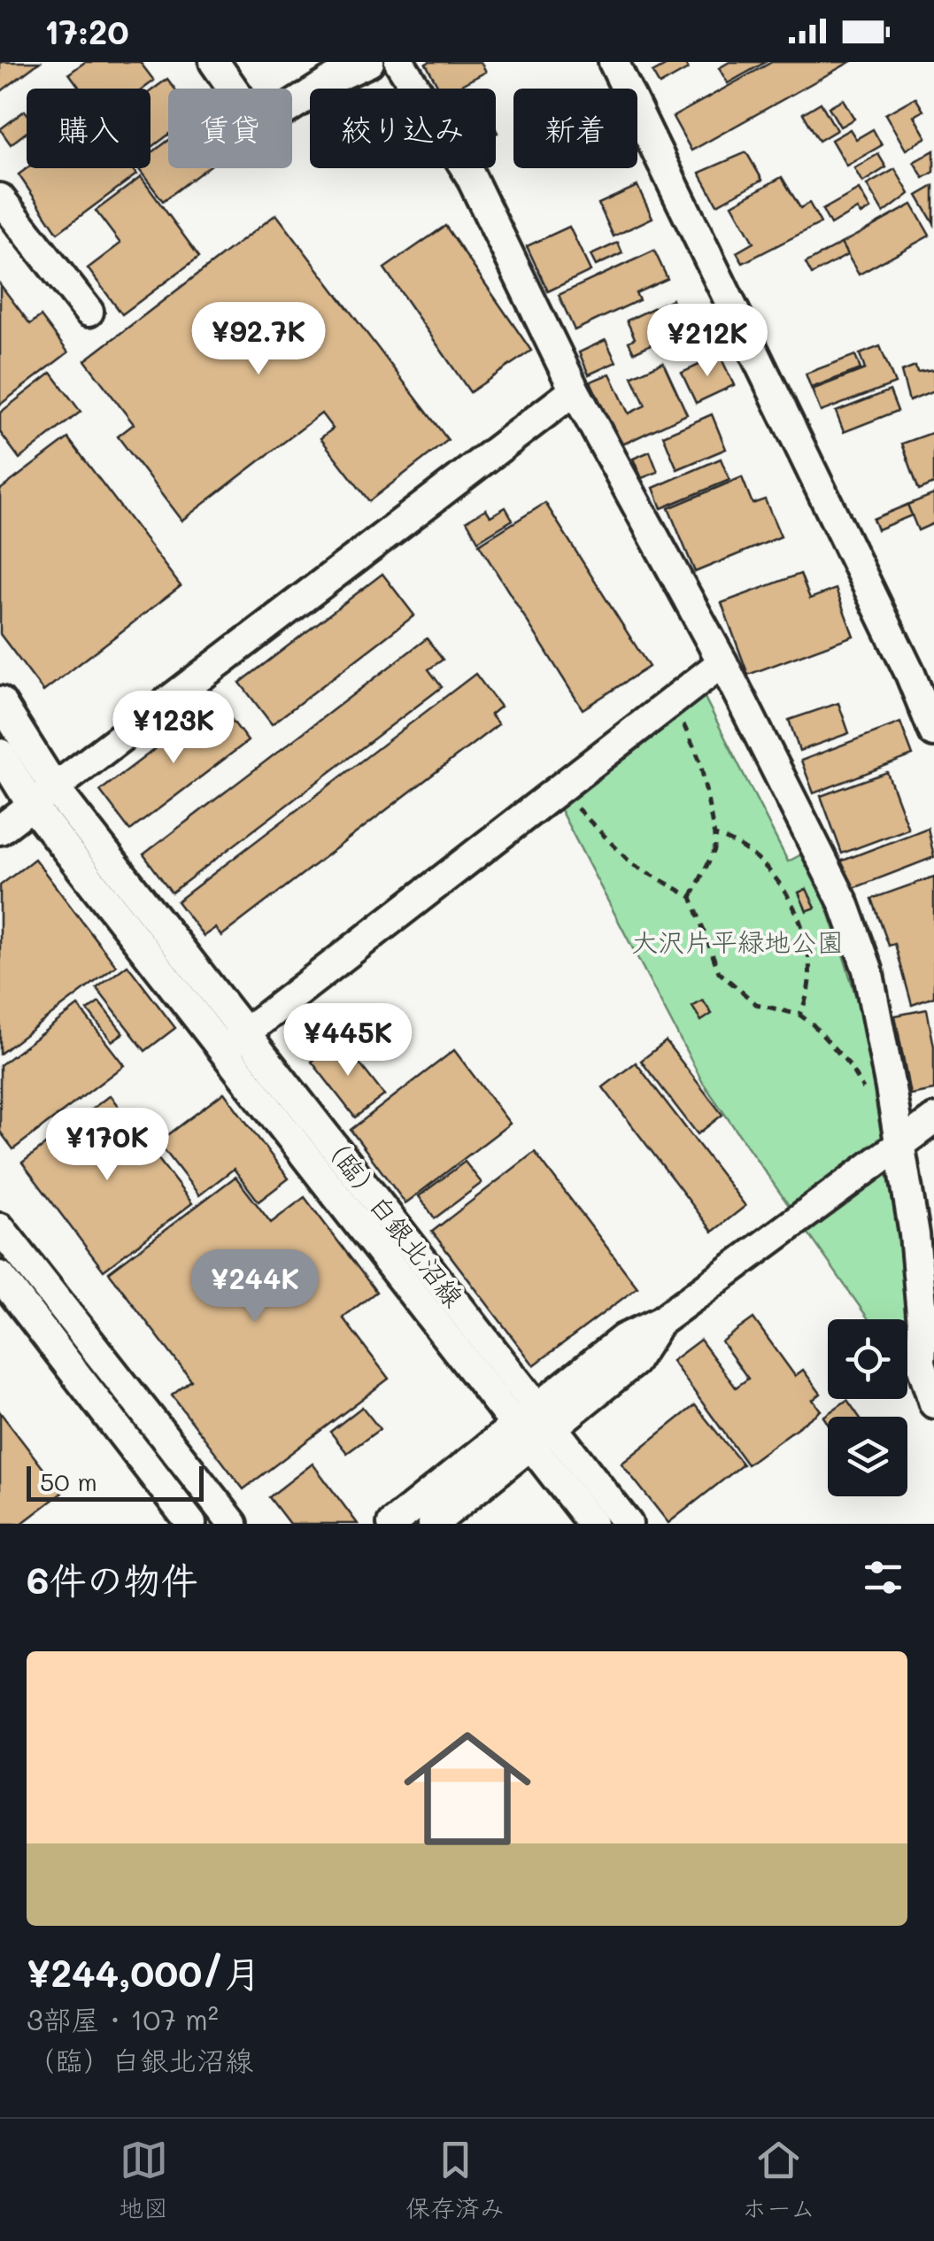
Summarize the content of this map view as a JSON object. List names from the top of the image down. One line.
{"streets":{"street":["（臨）白銀北沼線"]},"parks":["大沢片平緑地公園"],"scale_bar":"50 m","page":{"status":"17:20","chip":["購入","賃貸","絞り込み","新着"],"price":["¥92.7K","¥212K","¥123K","¥445K","¥170K","¥244K"],"scale":"50 m","heading":"6件の物件","list":[{"name":"¥244,000/月","note":"3部屋 · 107 m² · （臨）白銀北沼線"}],"tabs":["地図","保存済み","ホーム"]}}
